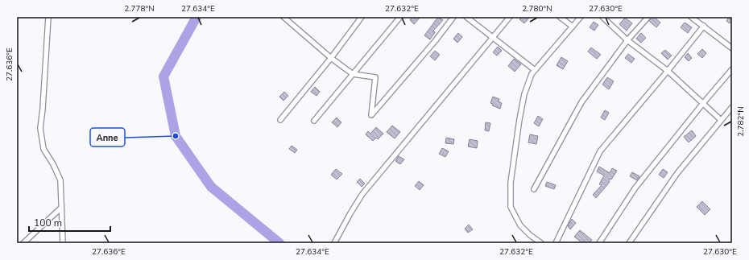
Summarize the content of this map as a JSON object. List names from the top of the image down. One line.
{"places":["Anne"],"scale_bar":"100 m","coordinates":["2.778°N","27.634°E","27.632°E","2.780°N","27.630°E","27.636°E","2.782°N"]}
